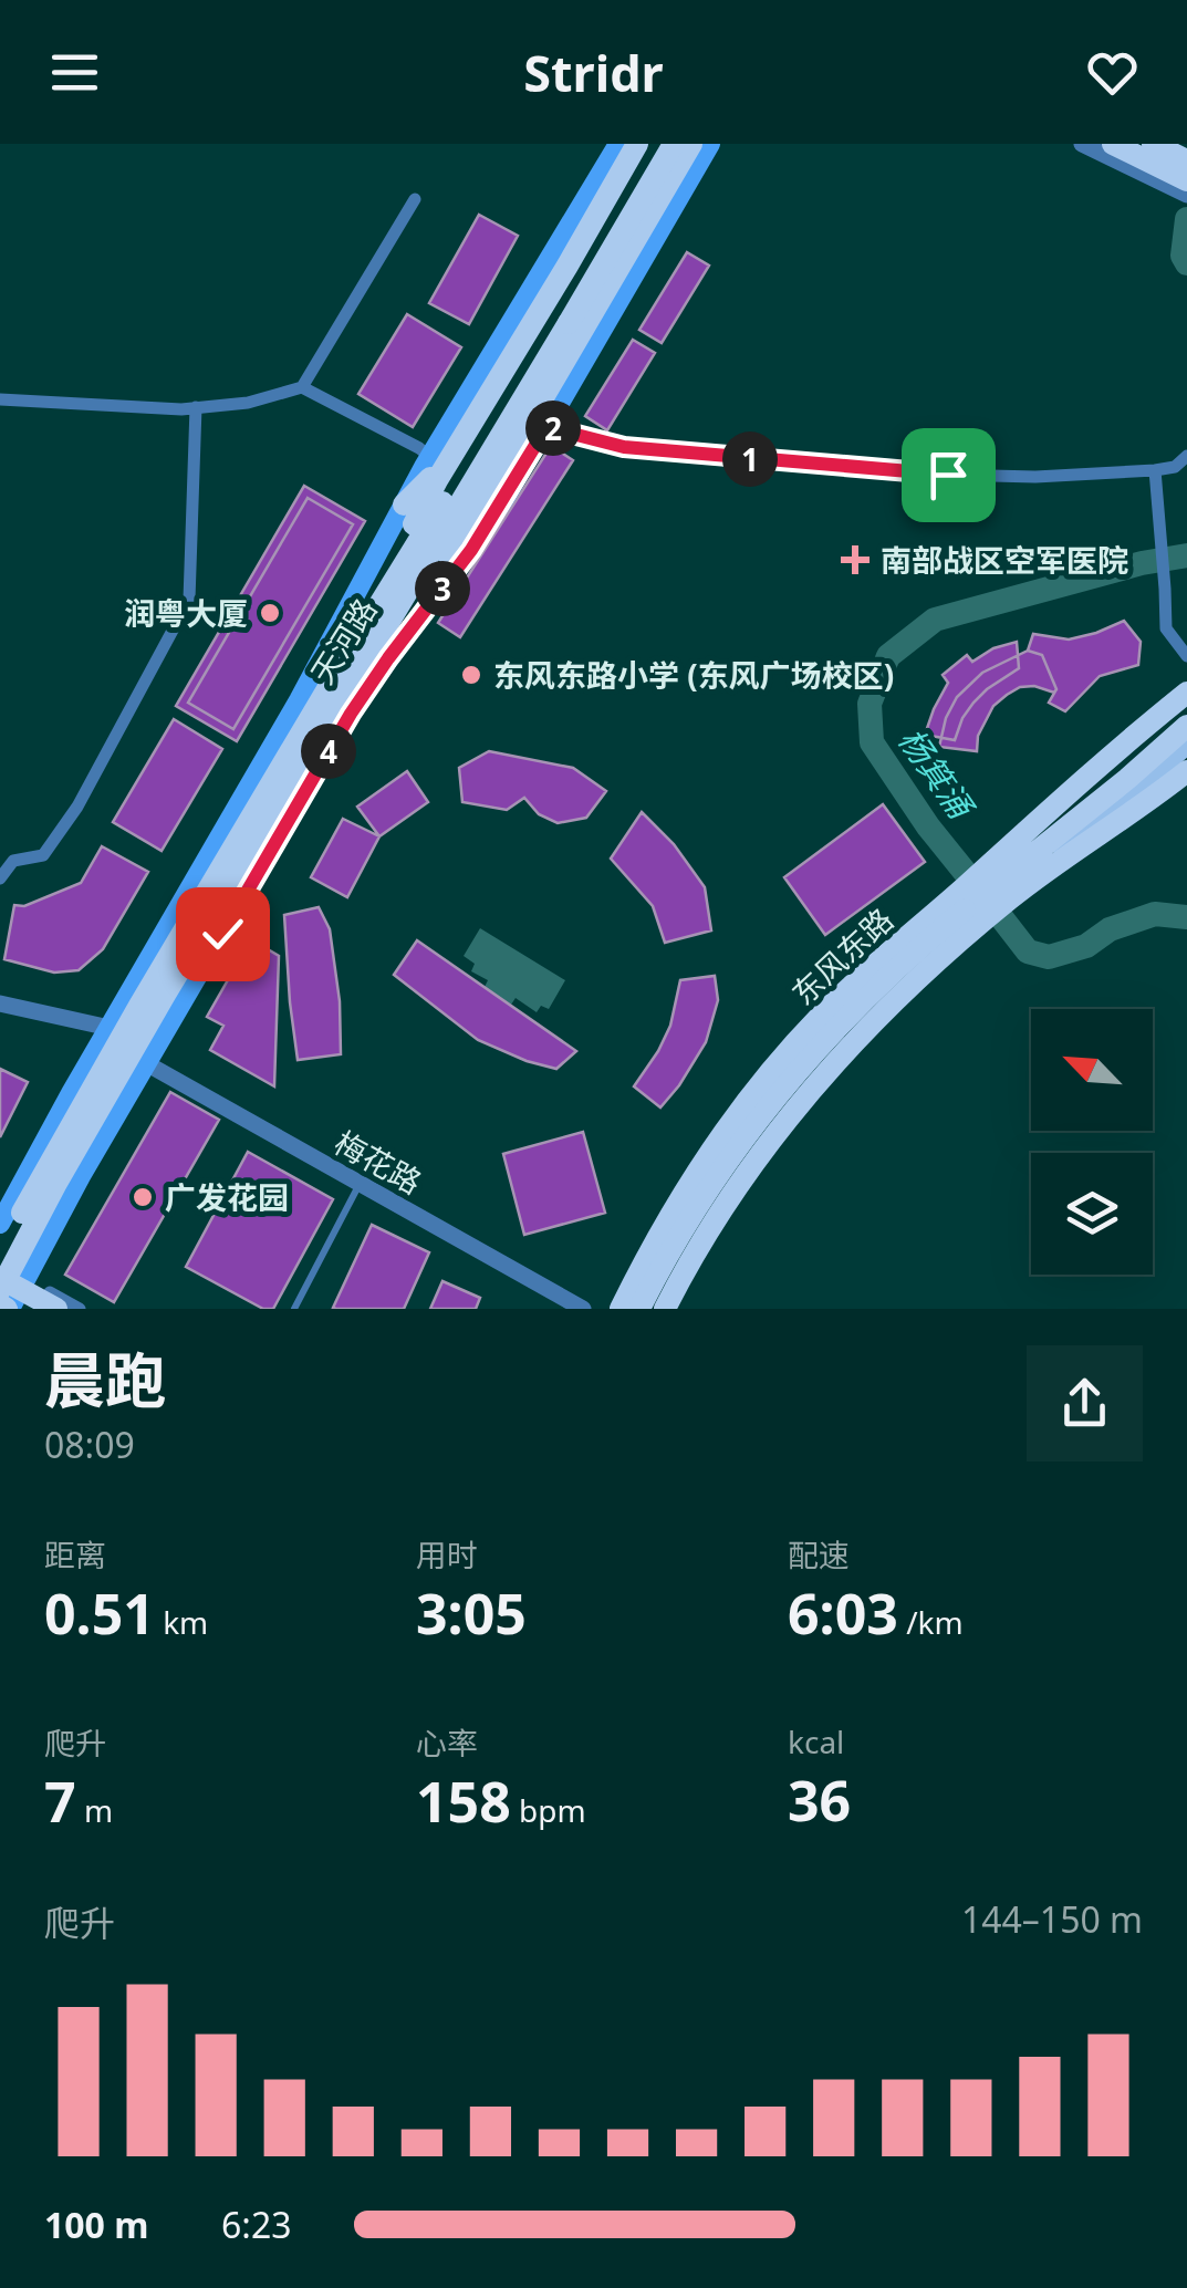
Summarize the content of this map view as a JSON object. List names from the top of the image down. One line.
{"streets":{"highway":["天河路","东风东路"],"street":["梅花路"]},"water":["杨箕涌"],"places":{"health":["南部战区空军医院"],"other":["润粤大厦","东风东路小学 (东风广场校区)","广发花园"]},"north":"top left","page":{"header":"Stridr","pins":["2","1","3","4"],"heading":["晨跑","08:09"],"stats":[["距离","0.51 km"],["用时","3:05"],["配速","6:03 /km"],["爬升","7 m"],["心率","158 bpm"],["kcal","36"]],"chart":["爬升","144–150 m"],"list":[{"name":"100 m","note":"6:23"}]}}
